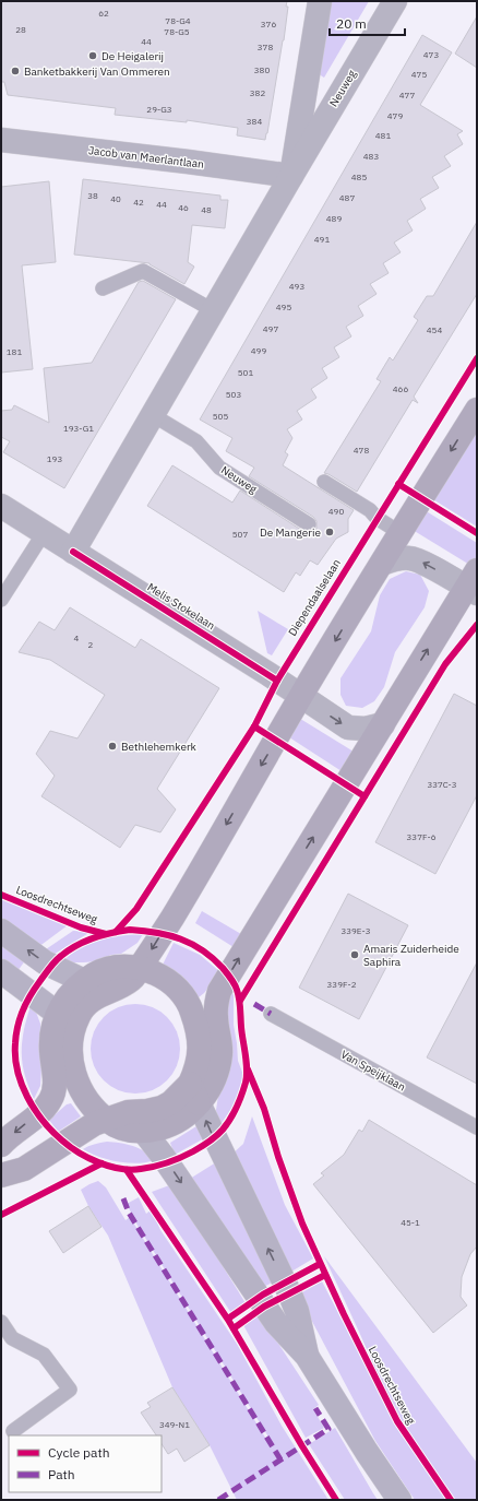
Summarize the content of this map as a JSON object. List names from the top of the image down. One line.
{"streets":{"street":["Neuweg","Jacob van Maerlantlaan","Melis Stokelaan"],"lane":["Van Speijklaan"],"cycle path":["Diependaalselaan","Loosdrechtseweg"]},"crossings":[["Neuweg","Jacob van Maerlantlaan"],["Neuweg","Melis Stokelaan"]],"places":["De Heigalerij","Banketbakkerij Van Ommeren","De Mangerie","Bethlehemkerk","Amaris Zuiderheide Saphira"],"house_numbers":["62","78-G4","376","28","78-G5","44","378","473","380","475","382","477","29-G3","479","384","481","483","485","38","487","40","42","44","46","48","489","491","493","495","497","454","499","181","501","466","503","505","193-G1","478","193","490","507","4","2","337C-3","337F-6","339E-3","339F-2","45-1","349-N1"],"legend":["Cycle path","Path"],"scale_bar":"20 m"}
